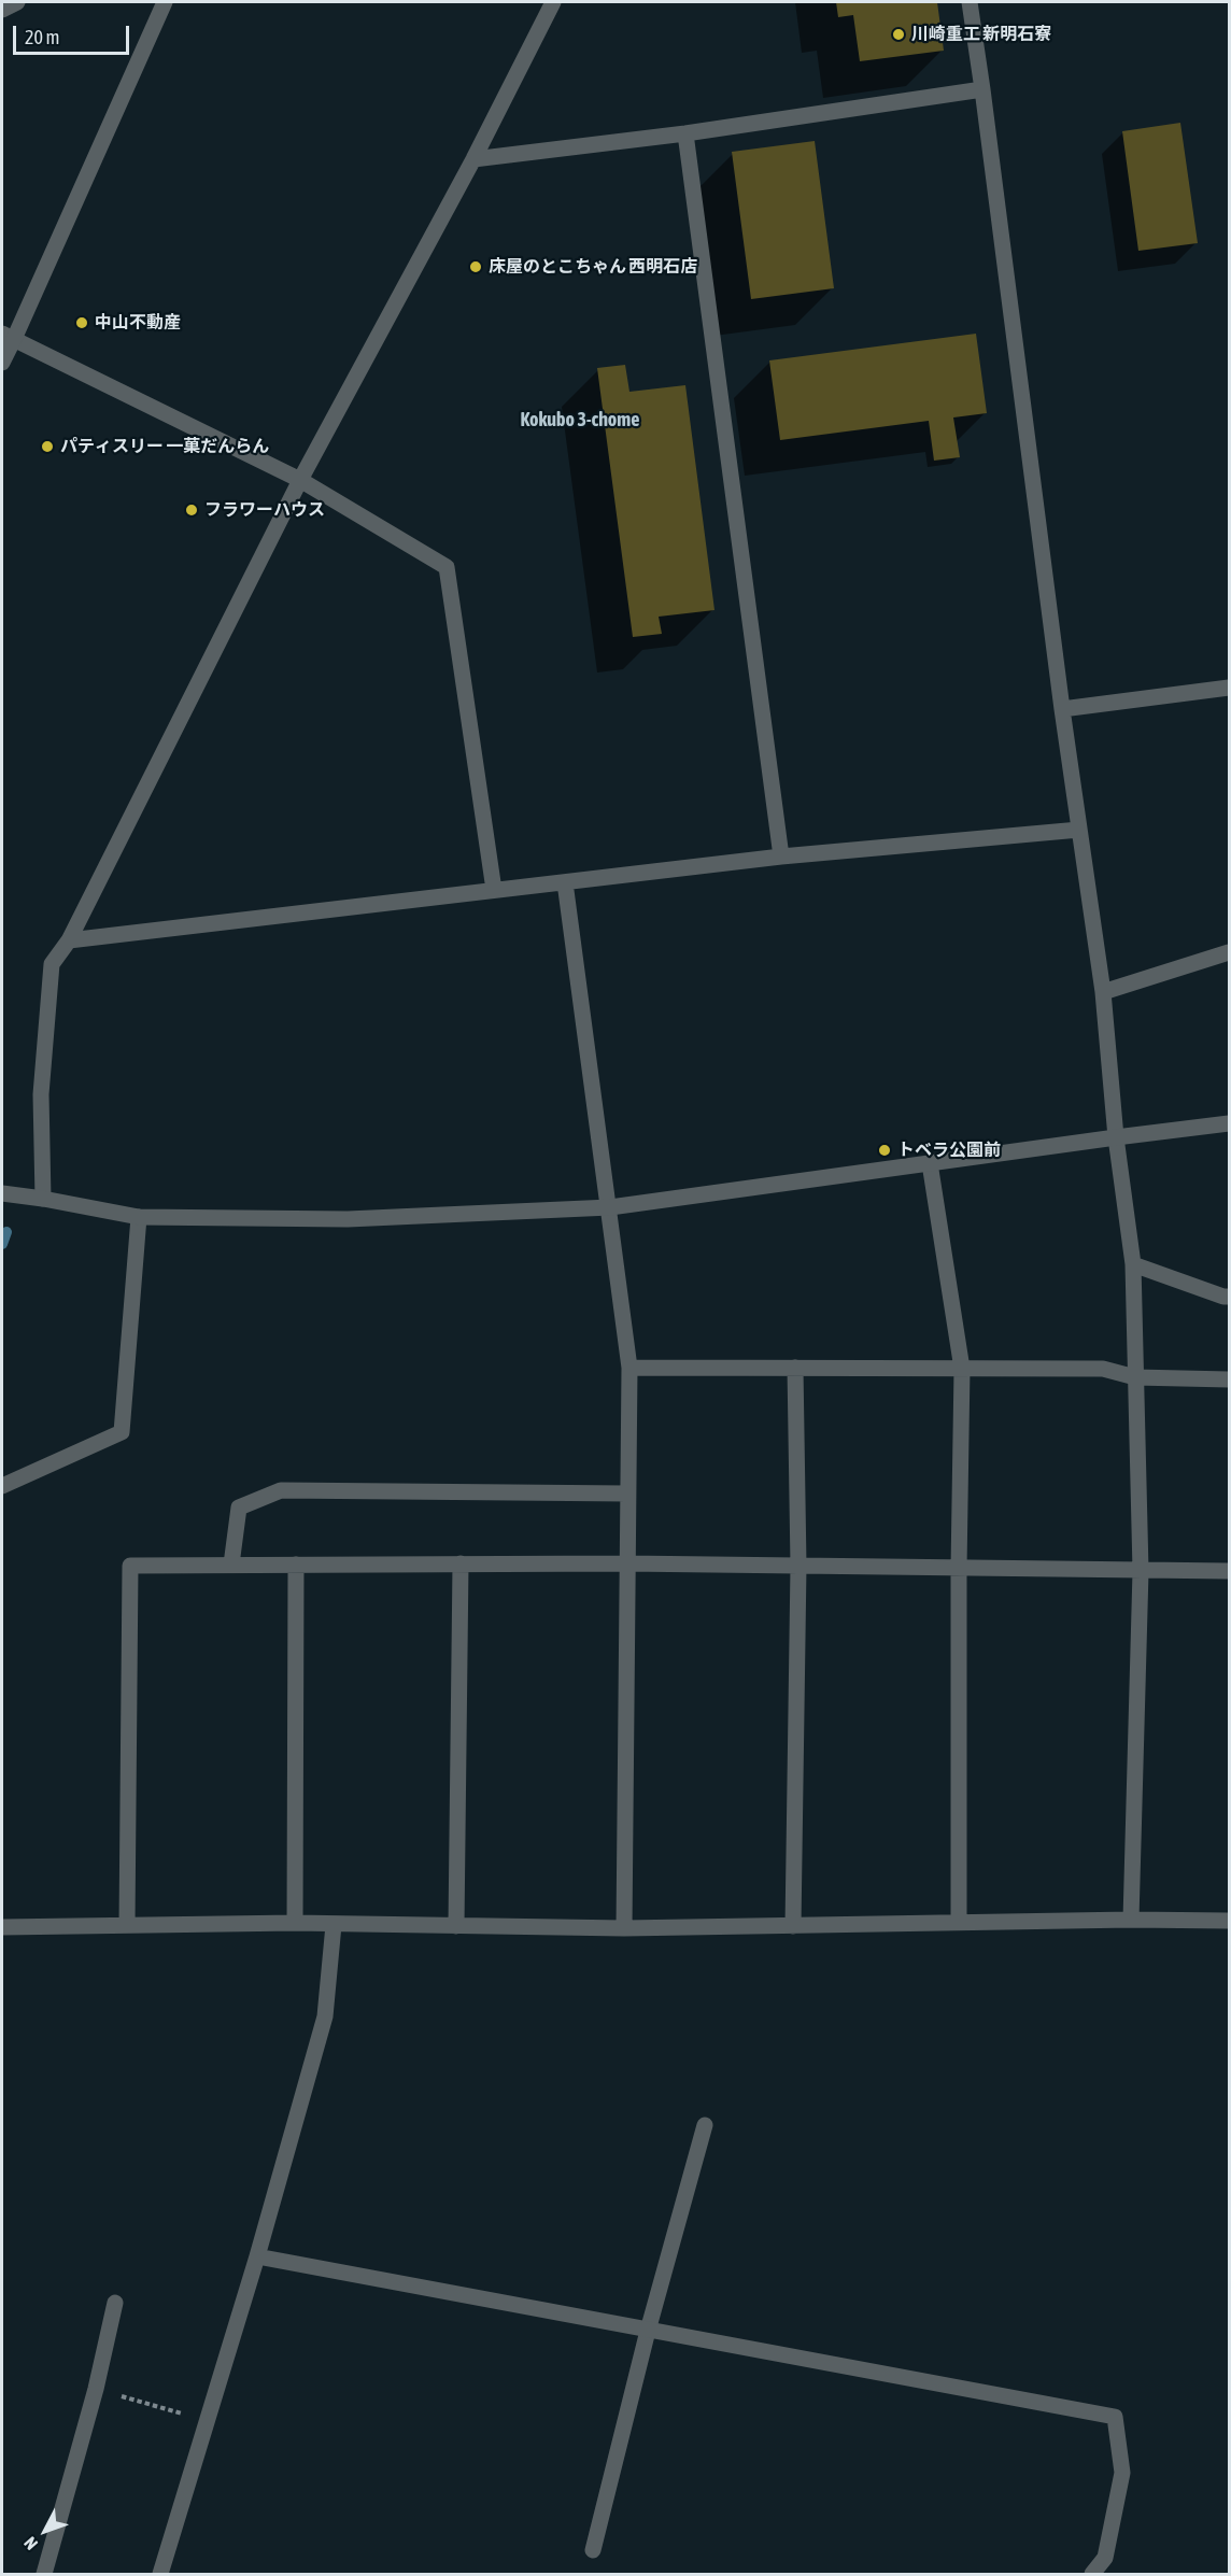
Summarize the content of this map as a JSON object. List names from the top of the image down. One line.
{"districts":["Kokubo 3-chome"],"places":["川崎重工 新明石寮","床屋のとこちゃん 西明石店","中山不動産","パティスリー 一菓だんらん","フラワーハウス","トベラ公園前"],"scale_bar":"20 m","north":"bottom left"}
